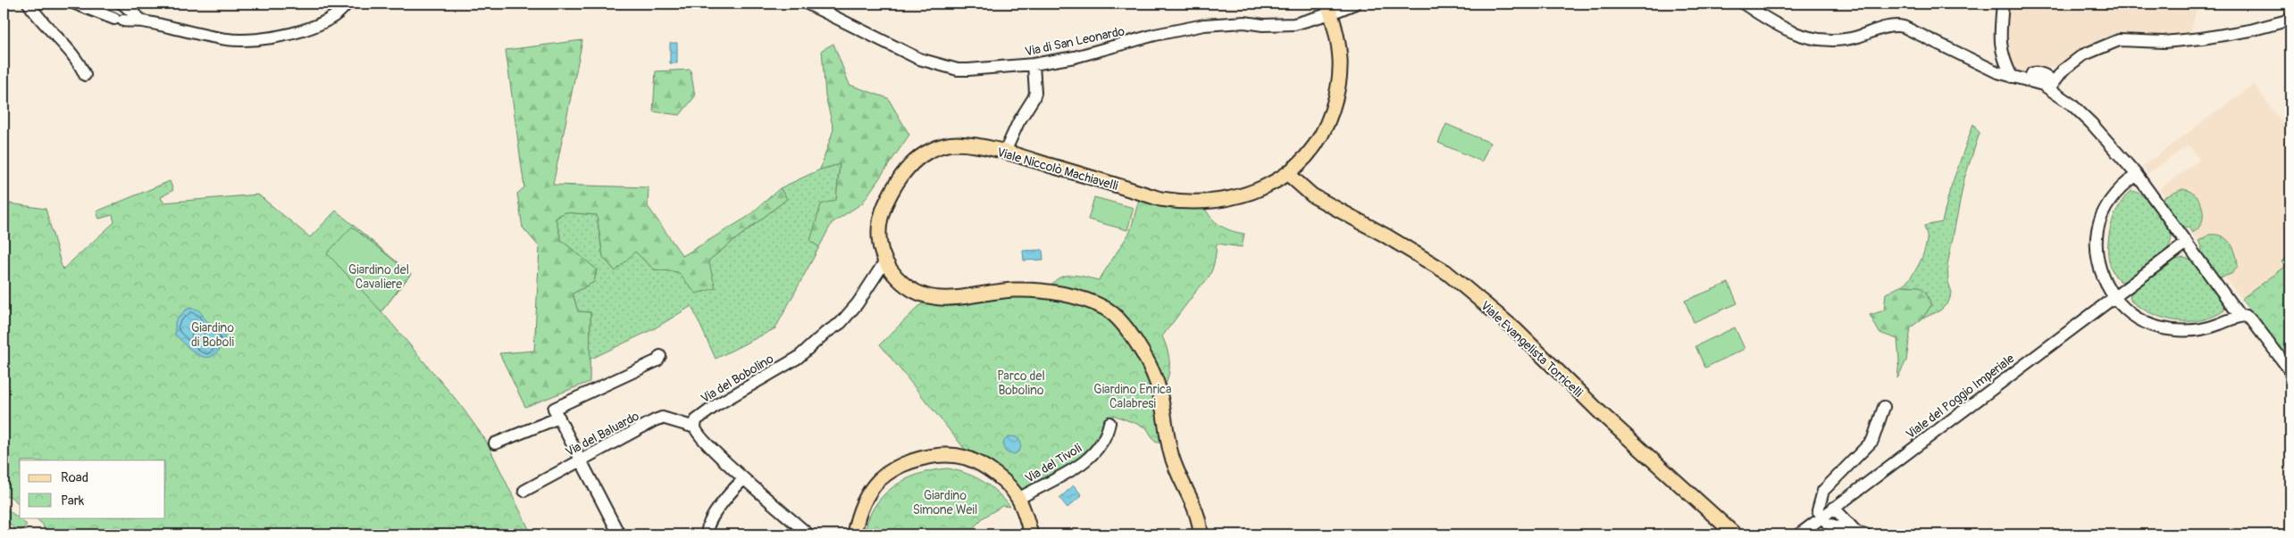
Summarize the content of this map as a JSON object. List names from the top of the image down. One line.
{"streets":{"main road":["Viale Niccolò Machiavelli","Viale Evangelista Torricelli"],"street":["Via di San Leonardo","Via del Bobolino","Viale del Poggio Imperiale","Via del Baluardo","Via del Tivoli"]},"crossings":[["Via di San Leonardo","Viale Niccolò Machiavelli"],["Viale Niccolò Machiavelli","Viale Evangelista Torricelli"],["Viale Niccolò Machiavelli","Via del Bobolino"],["Via del Bobolino","Via del Baluardo"]],"parks":["Giardino del Cavaliere","Giardino di Boboli","Parco del Bobolino","Giardino Enrica Calabresi","Giardino Simone Weil"],"legend":["Road","Park"]}
